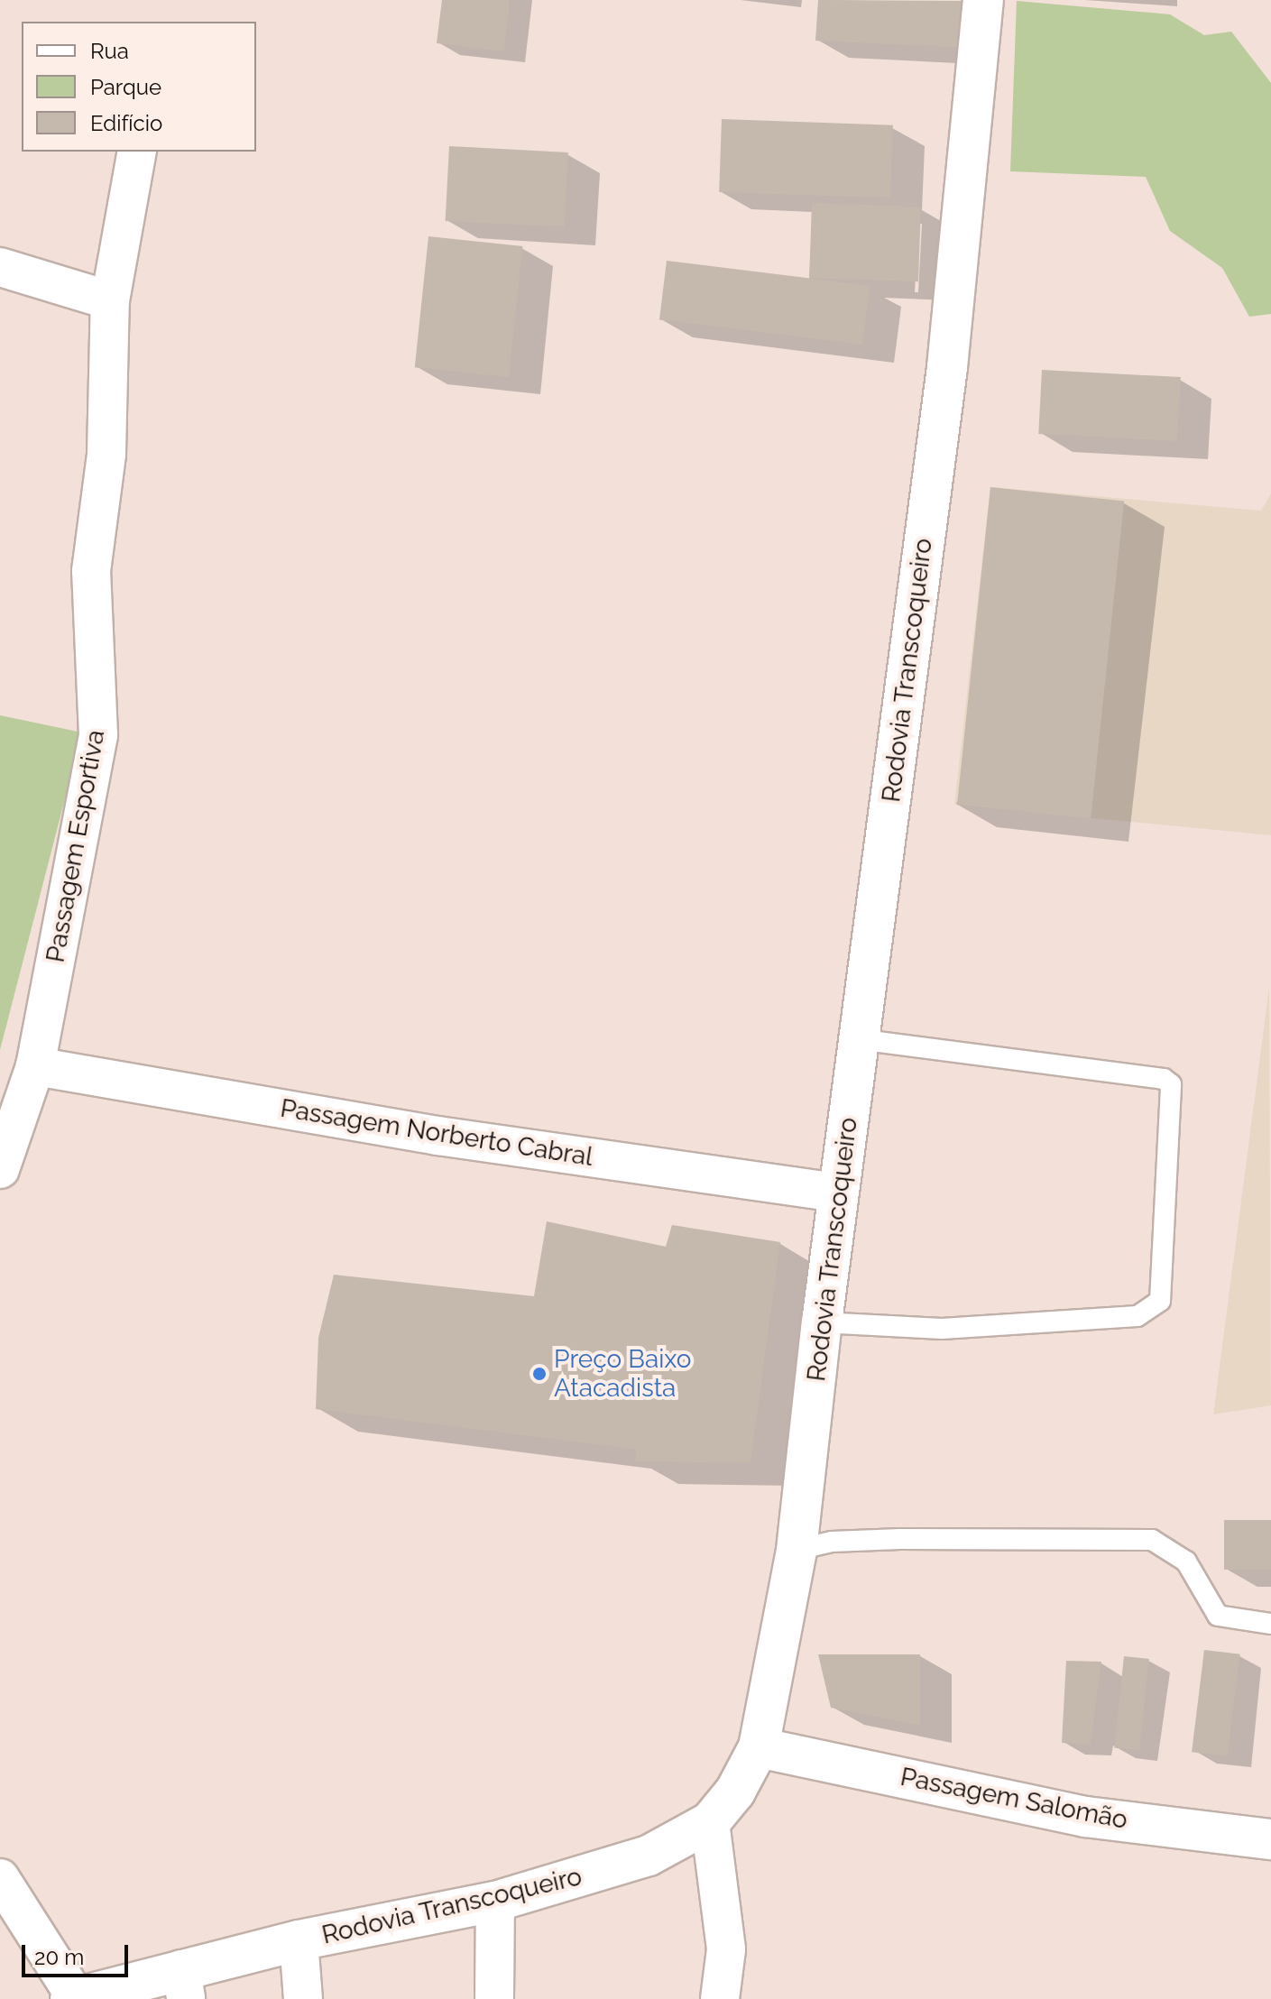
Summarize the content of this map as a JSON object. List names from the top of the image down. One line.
{"streets":{"main road":["Rodovia Transcoqueiro","Passagem Salomão"],"street":["Passagem Esportiva","Passagem Norberto Cabral"]},"crossings":[["Rodovia Transcoqueiro","Passagem Norberto Cabral"],["Rodovia Transcoqueiro","Passagem Salomão"],["Passagem Esportiva","Passagem Norberto Cabral"]],"places":["Preço Baixo Atacadista"],"legend":["Rua","Parque","Edifício"],"scale_bar":"20 m"}
